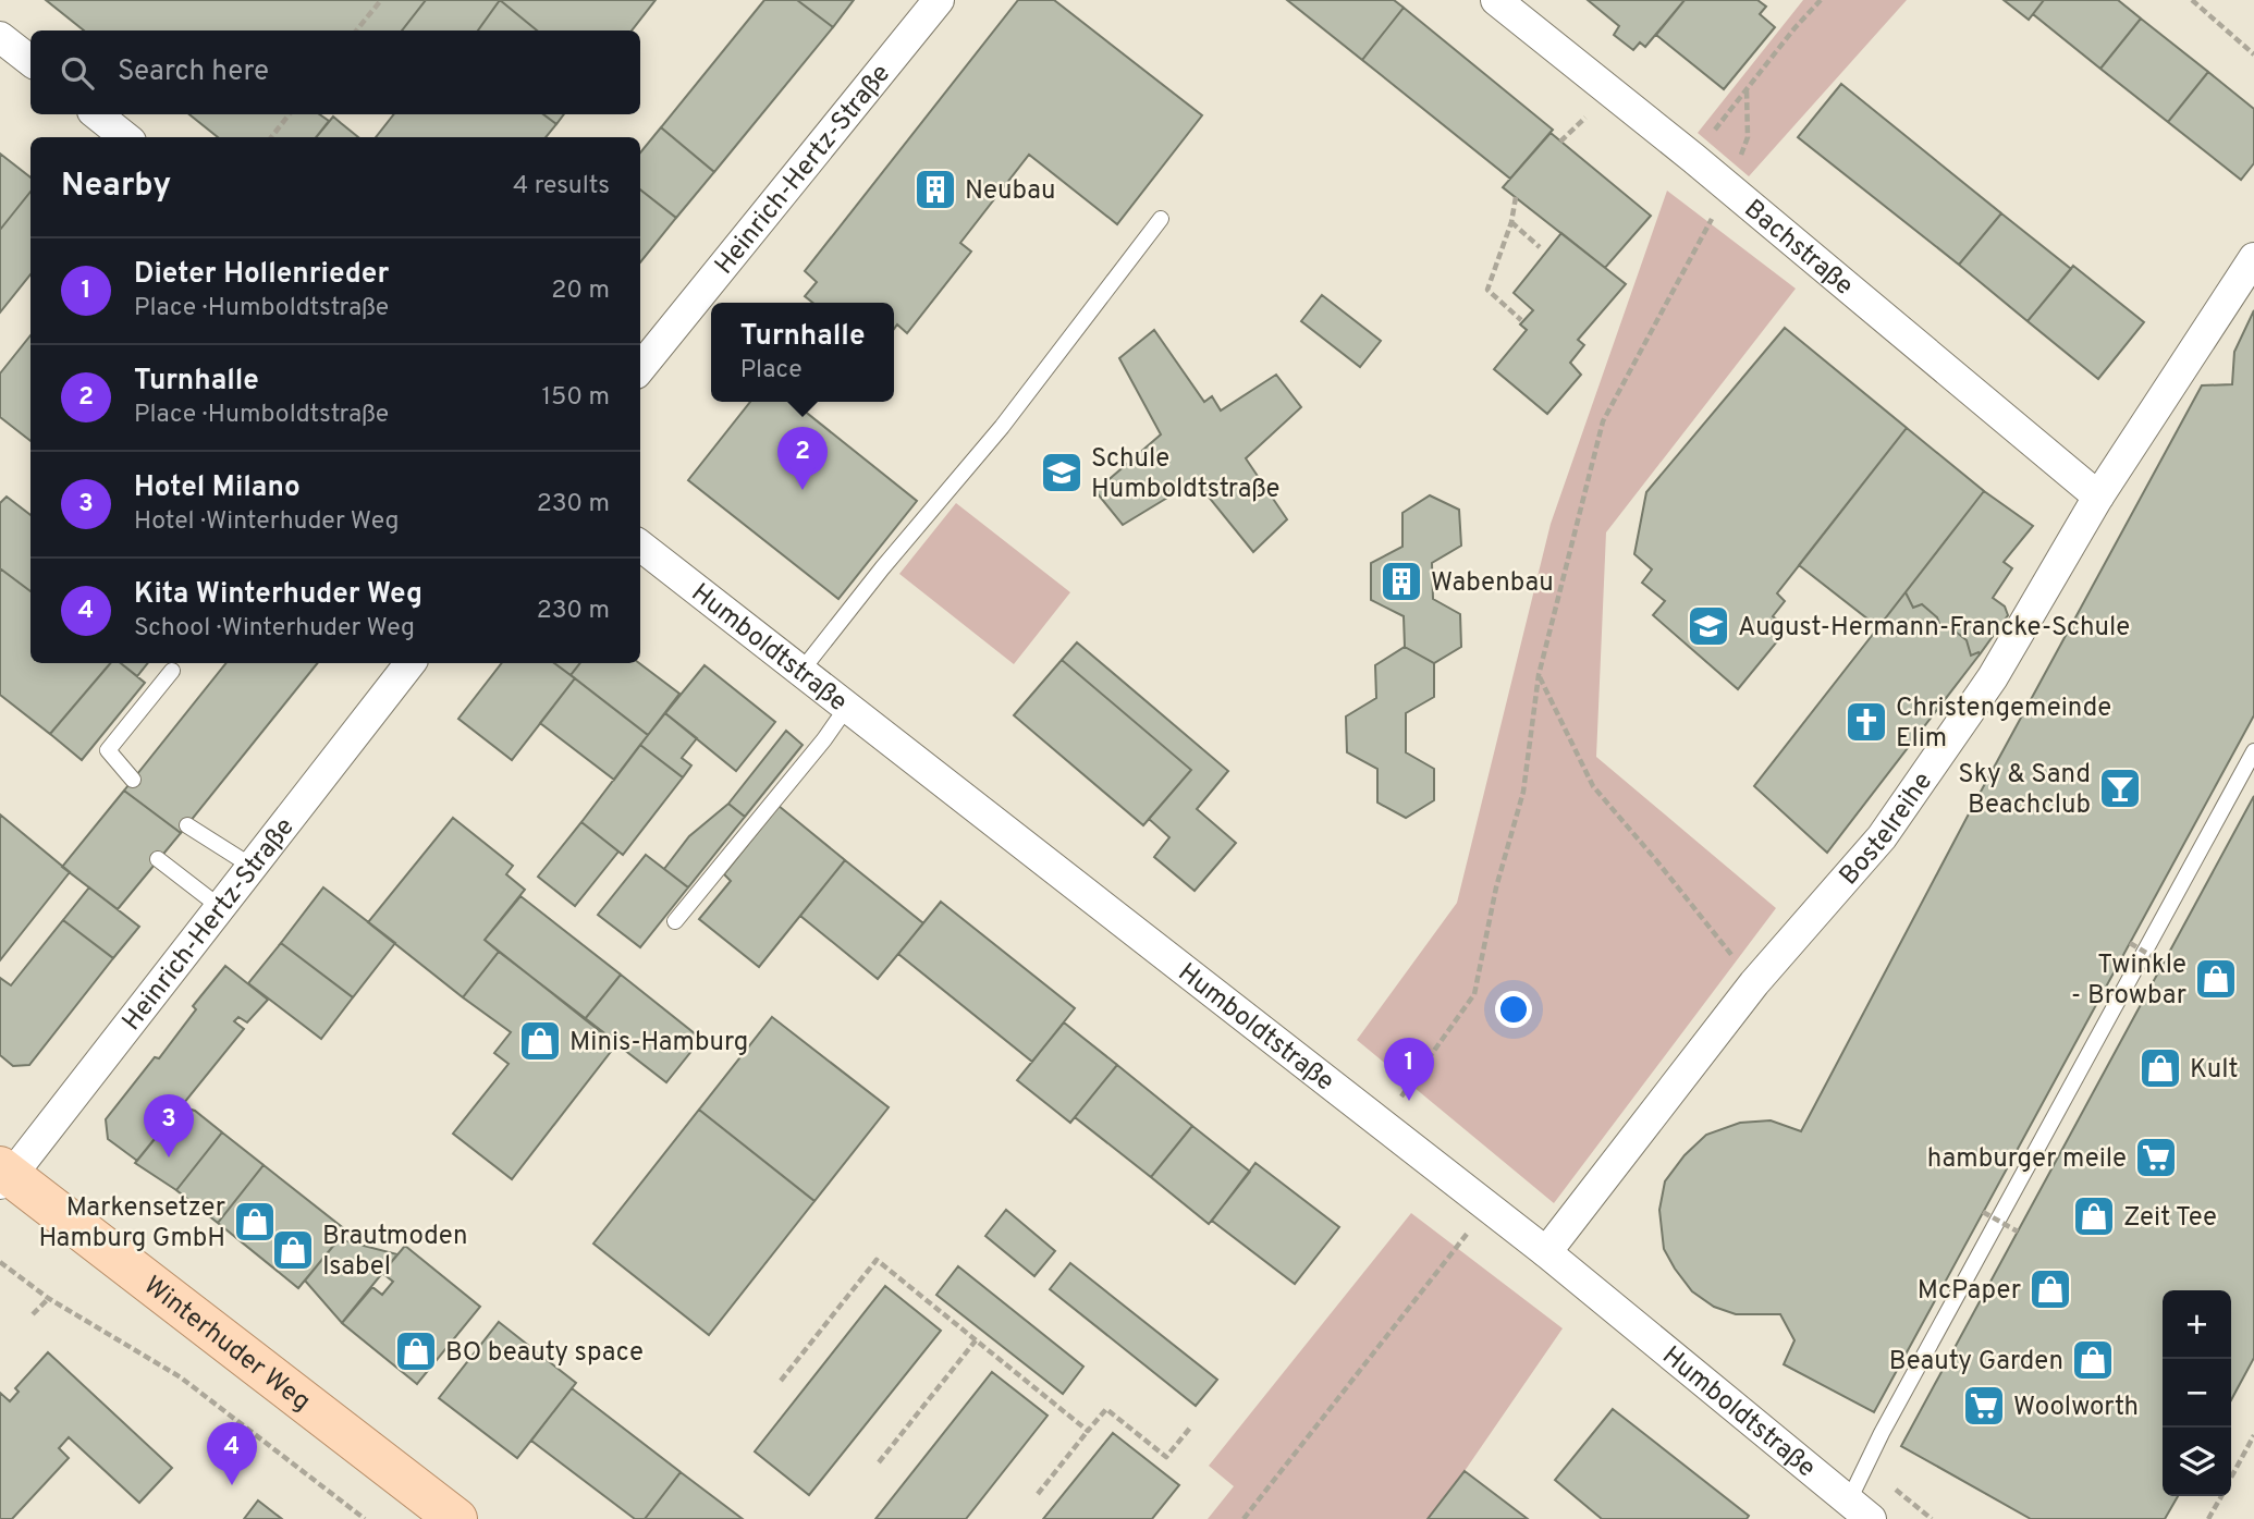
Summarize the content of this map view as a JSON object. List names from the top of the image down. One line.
{"streets":{"main road":["Winterhuder Weg"],"street":["Heinrich-Hertz-Straße","Bachstraße","Humboldtstraße","Bostelreihe"]},"crossings":[["Heinrich-Hertz-Straße","Winterhuder Weg"],["Bachstraße","Bostelreihe"],["Humboldtstraße","Bostelreihe"]],"places":{"building":["Neubau","Wabenbau"],"school or university":["Schule Humboldtstraße","August-Hermann-Francke-Schule"],"church":["Christengemeinde Elim"],"bar":["Sky & Sand Beachclub"],"shop":["Twinkle - Browbar","Minis-Hamburg","Kult","Zeit Tee","Markensetzer Hamburg GmbH","Brautmoden Isabel","McPaper","BO beauty space","Beauty Garden"],"supermarket":["hamburger meile","Woolworth"]},"page":{"search":"Search here","heading":["Nearby","4 results"],"list":[{"mark":"1","name":"Dieter Hollenrieder","note":"Place · Humboldtstraße","value":"20 m"},{"mark":"2","name":"Turnhalle","note":"Place · Humboldtstraße","value":"150 m"},{"mark":"3","name":"Hotel Milano","note":"Hotel · Winterhuder Weg","value":"230 m"},{"mark":"4","name":"Kita Winterhuder Weg","note":"School · Winterhuder Weg","value":"230 m"}],"popup":["Turnhalle","Place"],"pins":["2","1","3","4"],"map_buttons":["+","−"]}}
